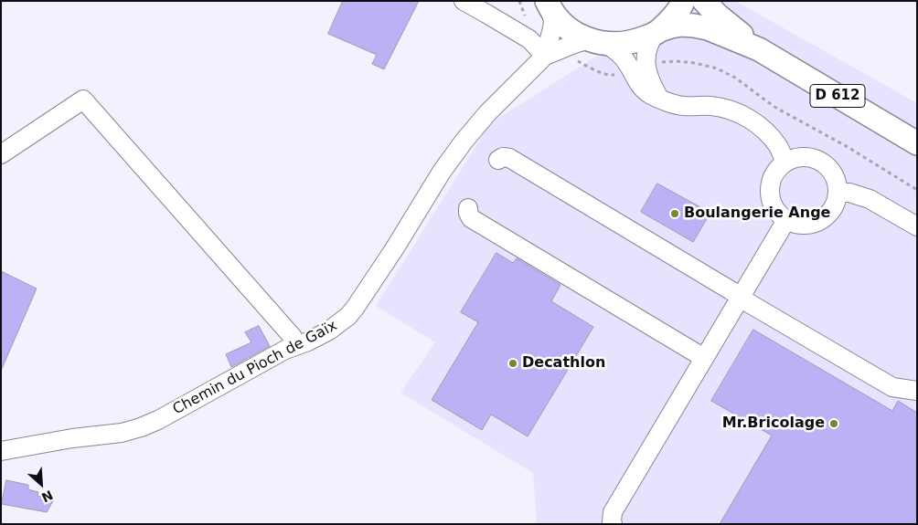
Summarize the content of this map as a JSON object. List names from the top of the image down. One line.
{"streets":{"main road":["D 612"],"street":["Chemin du Pioch de Gaïx"]},"places":["Boulangerie Ange","Decathlon","Mr.Bricolage"],"north":"bottom right"}
